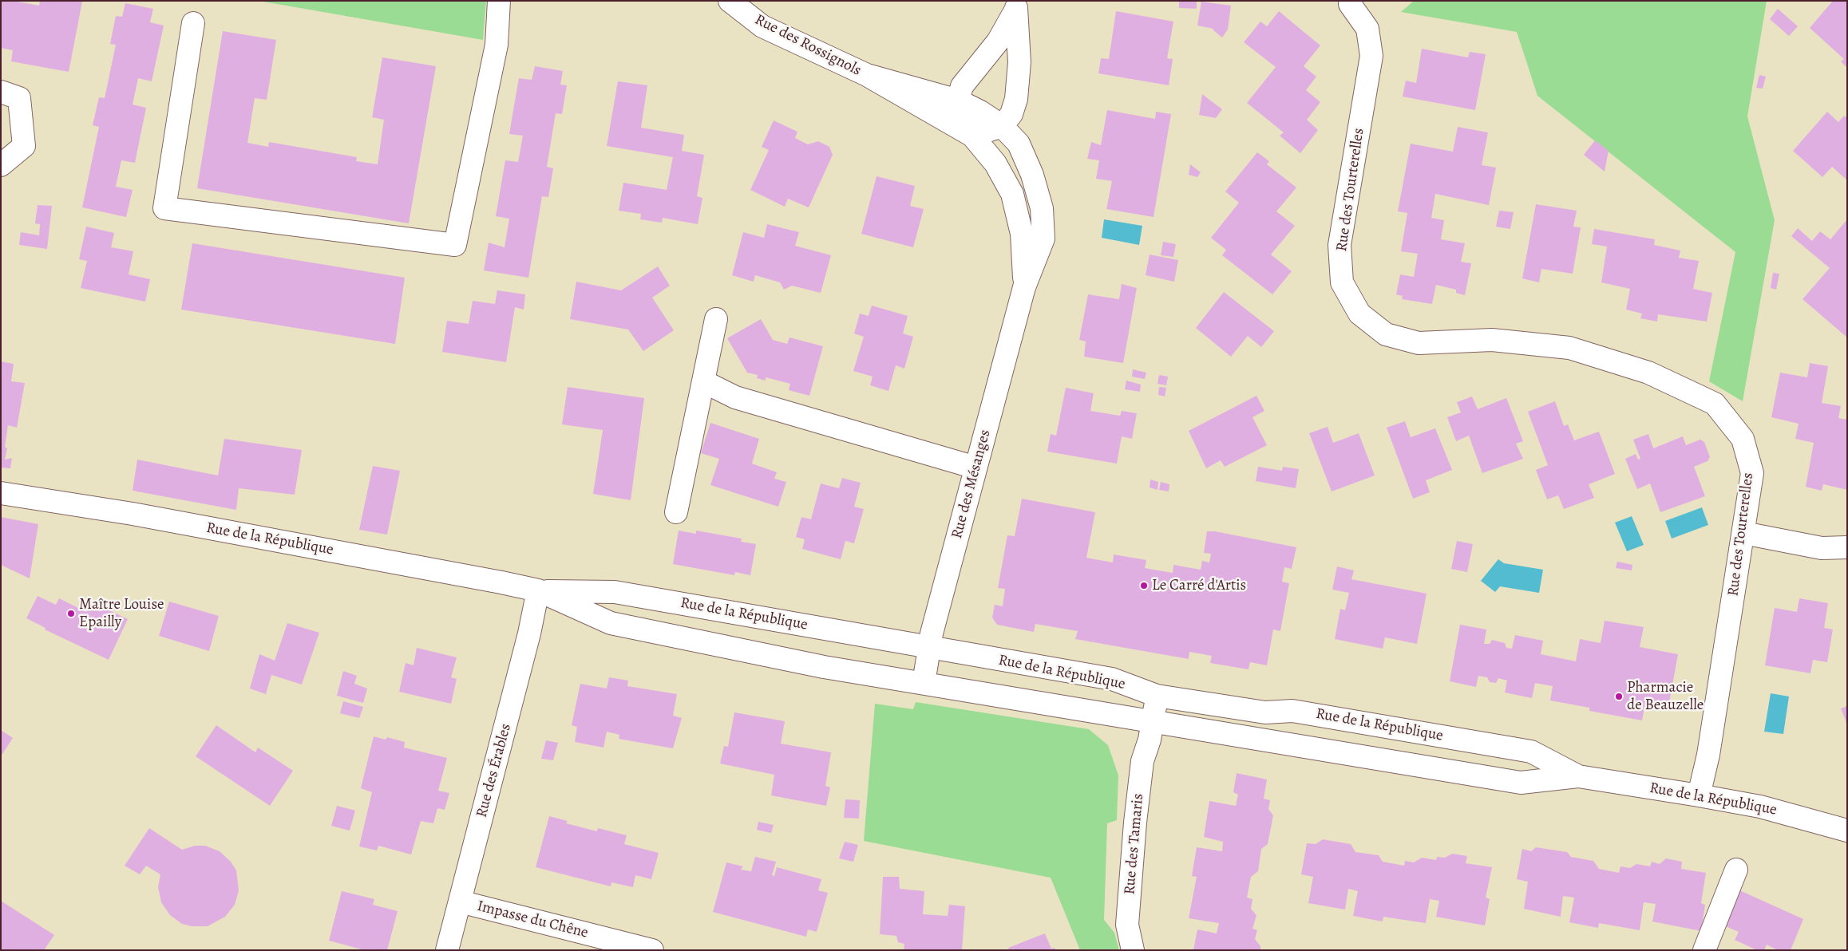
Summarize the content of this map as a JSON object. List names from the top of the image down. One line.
{"streets":{"street":["Rue des Rossignols","Rue des Tourterelles","Rue des Mésanges","Rue de la République","Rue des Érables","Rue des Tamaris","Impasse du Chêne"]},"crossings":[["Rue des Rossignols","Rue des Mésanges"],["Rue des Tourterelles","Rue de la République"],["Rue des Mésanges","Rue de la République"],["Rue de la République","Rue des Érables"],["Rue de la République","Rue des Tamaris"],["Rue des Érables","Impasse du Chêne"]],"places":["Le Carré d'Artis","Maître Louise Epailly","Pharmacie de Beauzelle"]}
